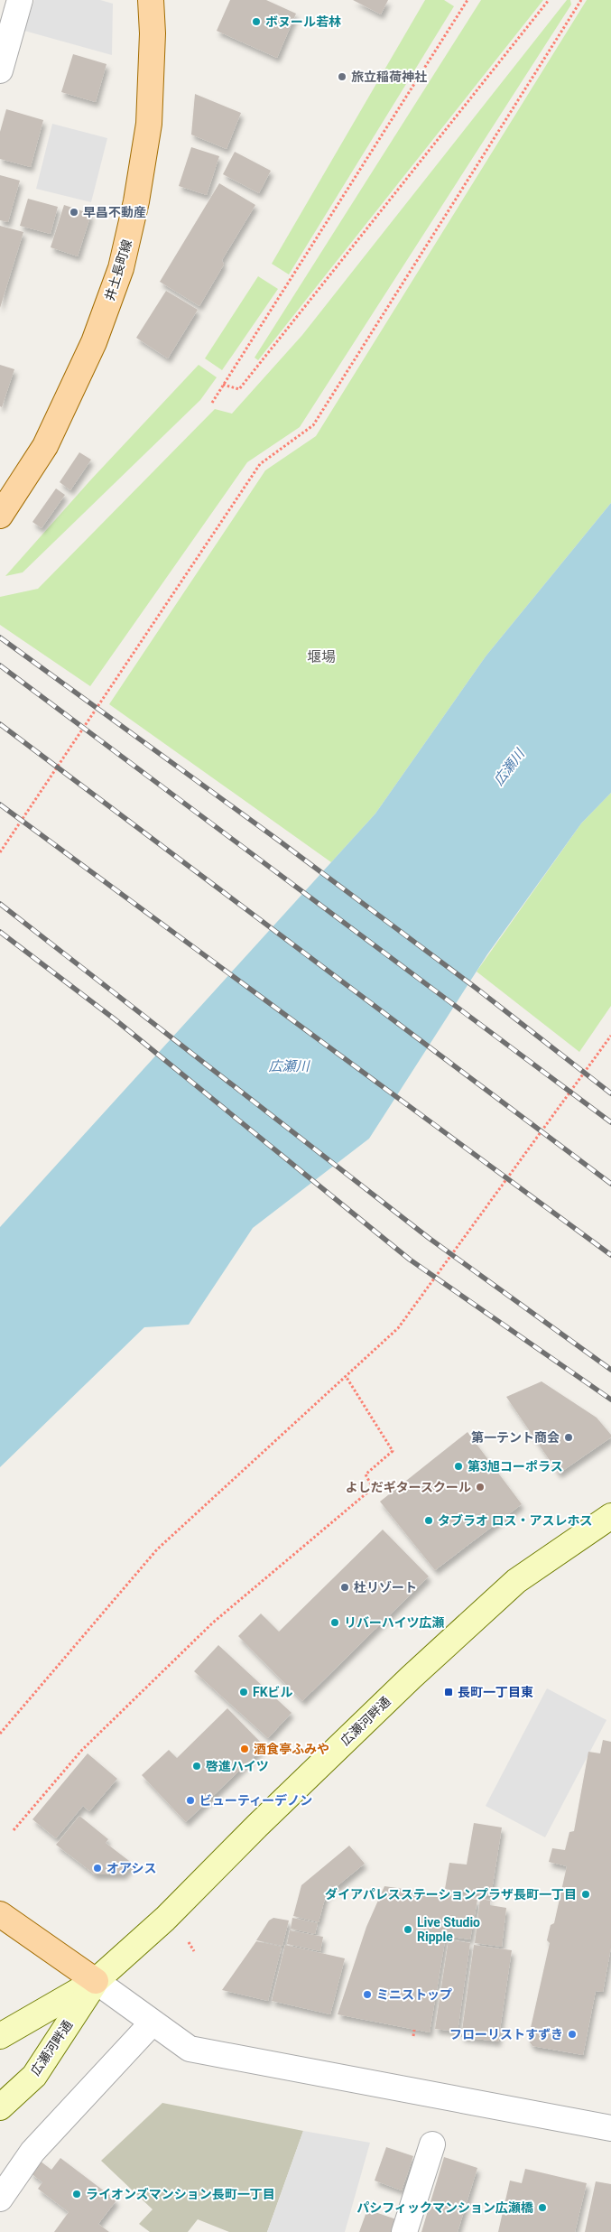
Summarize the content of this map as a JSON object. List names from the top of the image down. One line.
{"streets":{"main road":["井土長町線","広瀬河畔通"]},"districts":["堰場"],"water":["広瀬川"],"places":{"other":["ボヌール若林","旅立稲荷神社","早昌不動産","第一テント商会","第3旭コーポラス","よしだギタースクール","タブラオ ロス・アスレホス","杜リゾート","リバーハイツ広瀬","FKビル","酒食亭ふみや","啓進ハイツ","ビューティーデノン","オアシス","ダイアパレスステーションプラザ長町一丁目","Live Studio Ripple","ミニストップ","フローリストすずき","ライオンズマンション長町一丁目","パシフィックマンション広瀬橋"],"transit":["長町一丁目東"]}}
